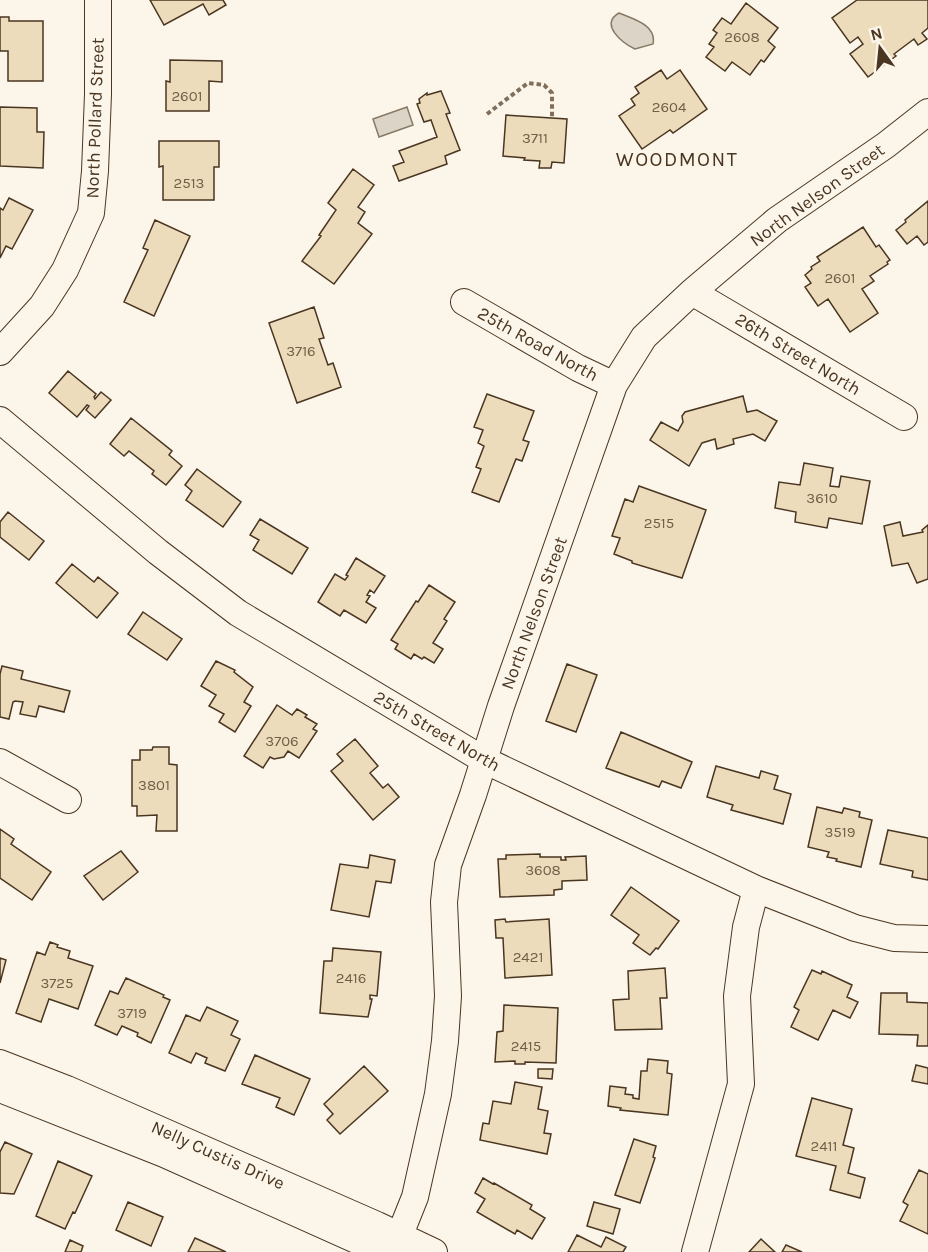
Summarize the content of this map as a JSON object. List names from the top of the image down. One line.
{"streets":{"street":["North Pollard Street","North Nelson Street","25th Road North","26th Street North","25th Street North","Nelly Custis Drive"]},"crossings":[["North Nelson Street","25th Road North"],["North Nelson Street","26th Street North"],["North Nelson Street","25th Street North"],["North Nelson Street","Nelly Custis Drive"]],"districts":["WOODMONT"],"house_numbers":["2608","2601","2604","3711","2513","2601","3716","3610","2515","3706","3801","3519","3608","2421","2416","3725","3719","2415","2411"],"north":"top"}
